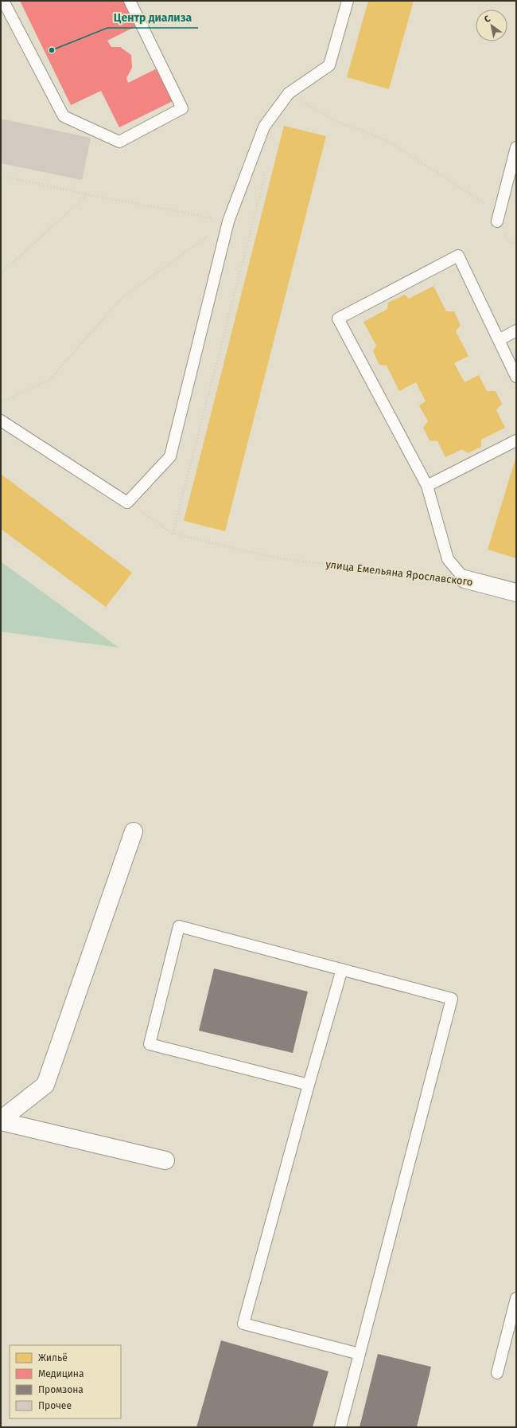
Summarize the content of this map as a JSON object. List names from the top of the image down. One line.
{"streets":{"street":["улица Емельяна Ярославского"]},"places":["Центр диализа"],"legend":["Жильё","Медицина","Промзона","Прочее"],"north":"top left"}
